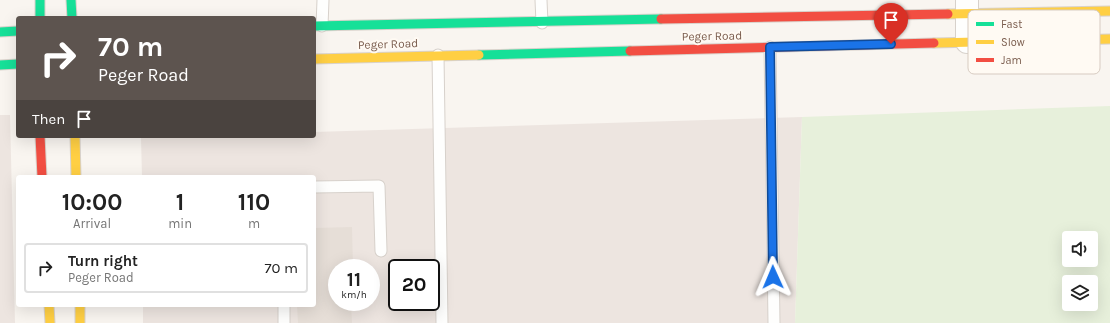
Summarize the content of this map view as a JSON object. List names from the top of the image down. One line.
{"streets":{"main road":["Peger Road"]},"legend":["Fast","Slow","Jam"],"page":{"turn":["70 m","Peger Road"],"then":"Then","eta":["10:00","Arrival","1","min","110","m"],"list":[{"name":"Turn right","note":"Peger Road","value":"70 m"}],"speed":"11 km/h","limit":"20"}}
